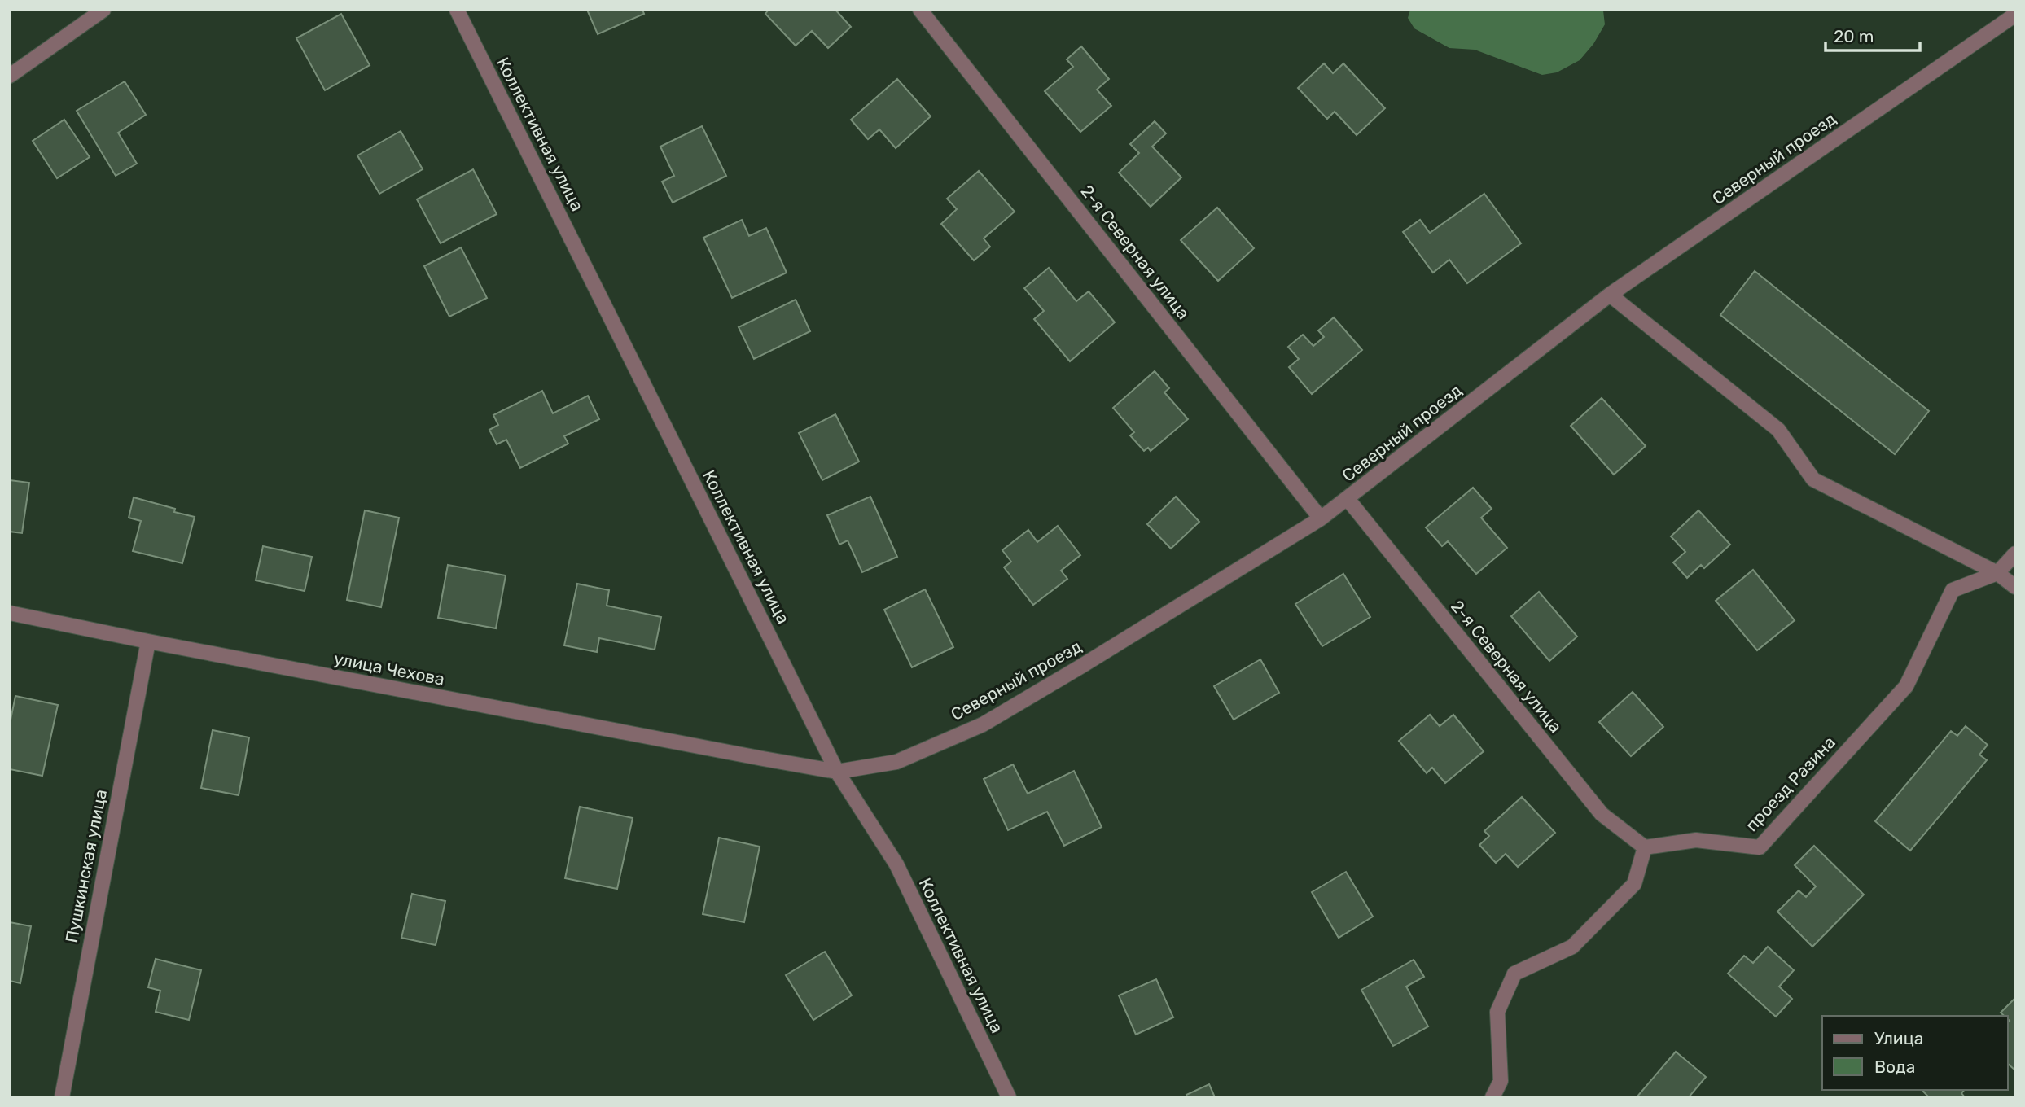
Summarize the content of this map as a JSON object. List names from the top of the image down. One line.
{"streets":{"street":["Коллективная улица","Северный проезд","2-я Северная улица","улица Чехова","проезд Разина","Пушкинская улица"]},"crossings":[["Коллективная улица","Северный проезд"],["Северный проезд","2-я Северная улица"],["Северный проезд","улица Чехова"],["2-я Северная улица","проезд Разина"],["улица Чехова","Пушкинская улица"]],"legend":["Улица","Вода"],"scale_bar":"20 m"}
